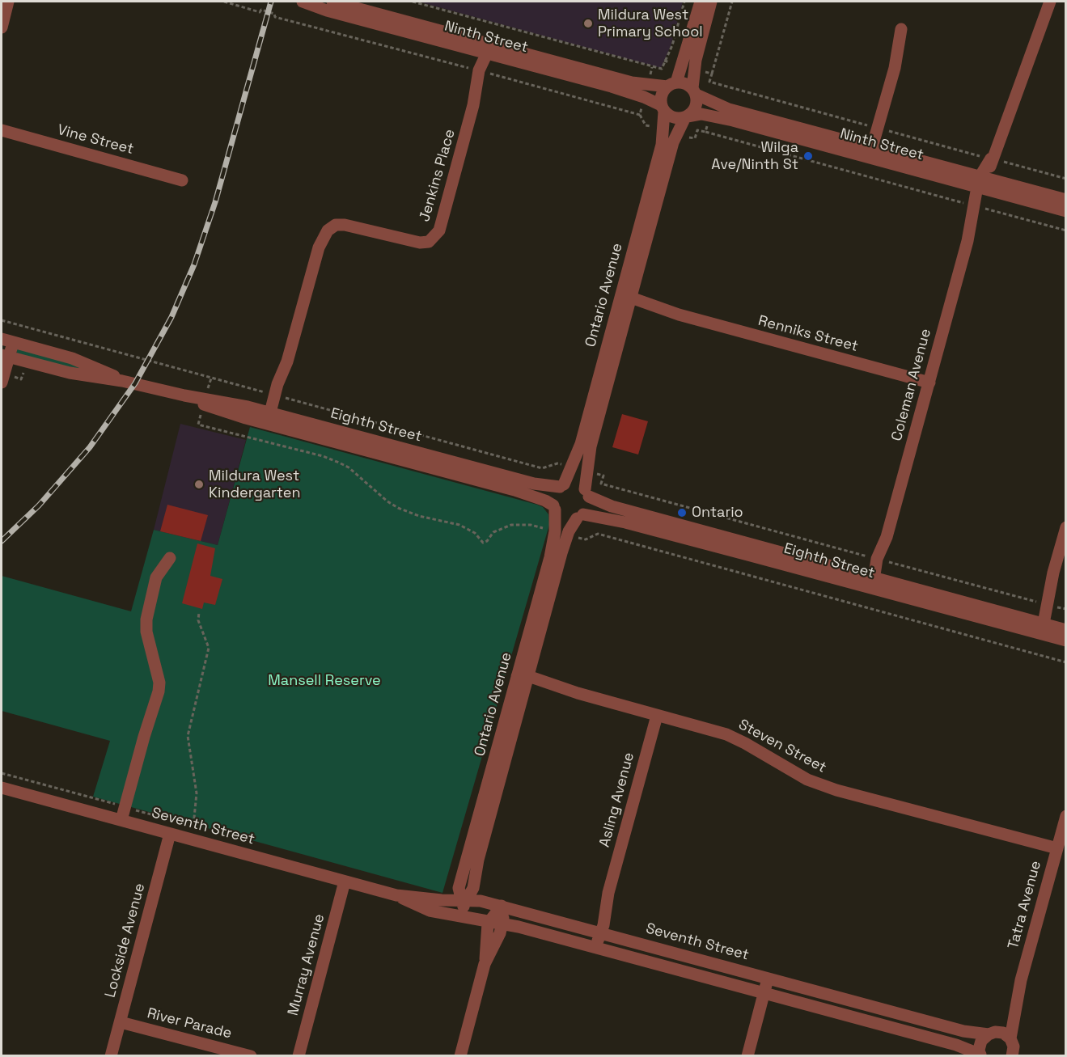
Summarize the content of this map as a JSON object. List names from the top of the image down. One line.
{"streets":{"street":["Ninth Street","Vine Street","Jenkins Place","Ontario Avenue","Renniks Street","Coleman Avenue","Eighth Street","Steven Street","Asling Avenue","Seventh Street","Tatra Avenue","Lockside Avenue","Murray Avenue","River Parade"]},"crossings":[["Ninth Street","Jenkins Place"],["Ninth Street","Ontario Avenue"],["Ninth Street","Coleman Avenue"],["Jenkins Place","Eighth Street"],["Ontario Avenue","Renniks Street"],["Ontario Avenue","Eighth Street"],["Ontario Avenue","Steven Street"],["Ontario Avenue","Seventh Street"],["Renniks Street","Coleman Avenue"],["Coleman Avenue","Eighth Street"],["Steven Street","Asling Avenue"],["Steven Street","Tatra Avenue"],["Asling Avenue","Seventh Street"],["Seventh Street","Tatra Avenue"],["Seventh Street","Lockside Avenue"],["Seventh Street","Murray Avenue"],["Lockside Avenue","River Parade"]],"parks":["Mansell Reserve"],"places":["Mildura West Primary School","Wilga Ave/Ninth St","Mildura West Kindergarten","Ontario"]}
